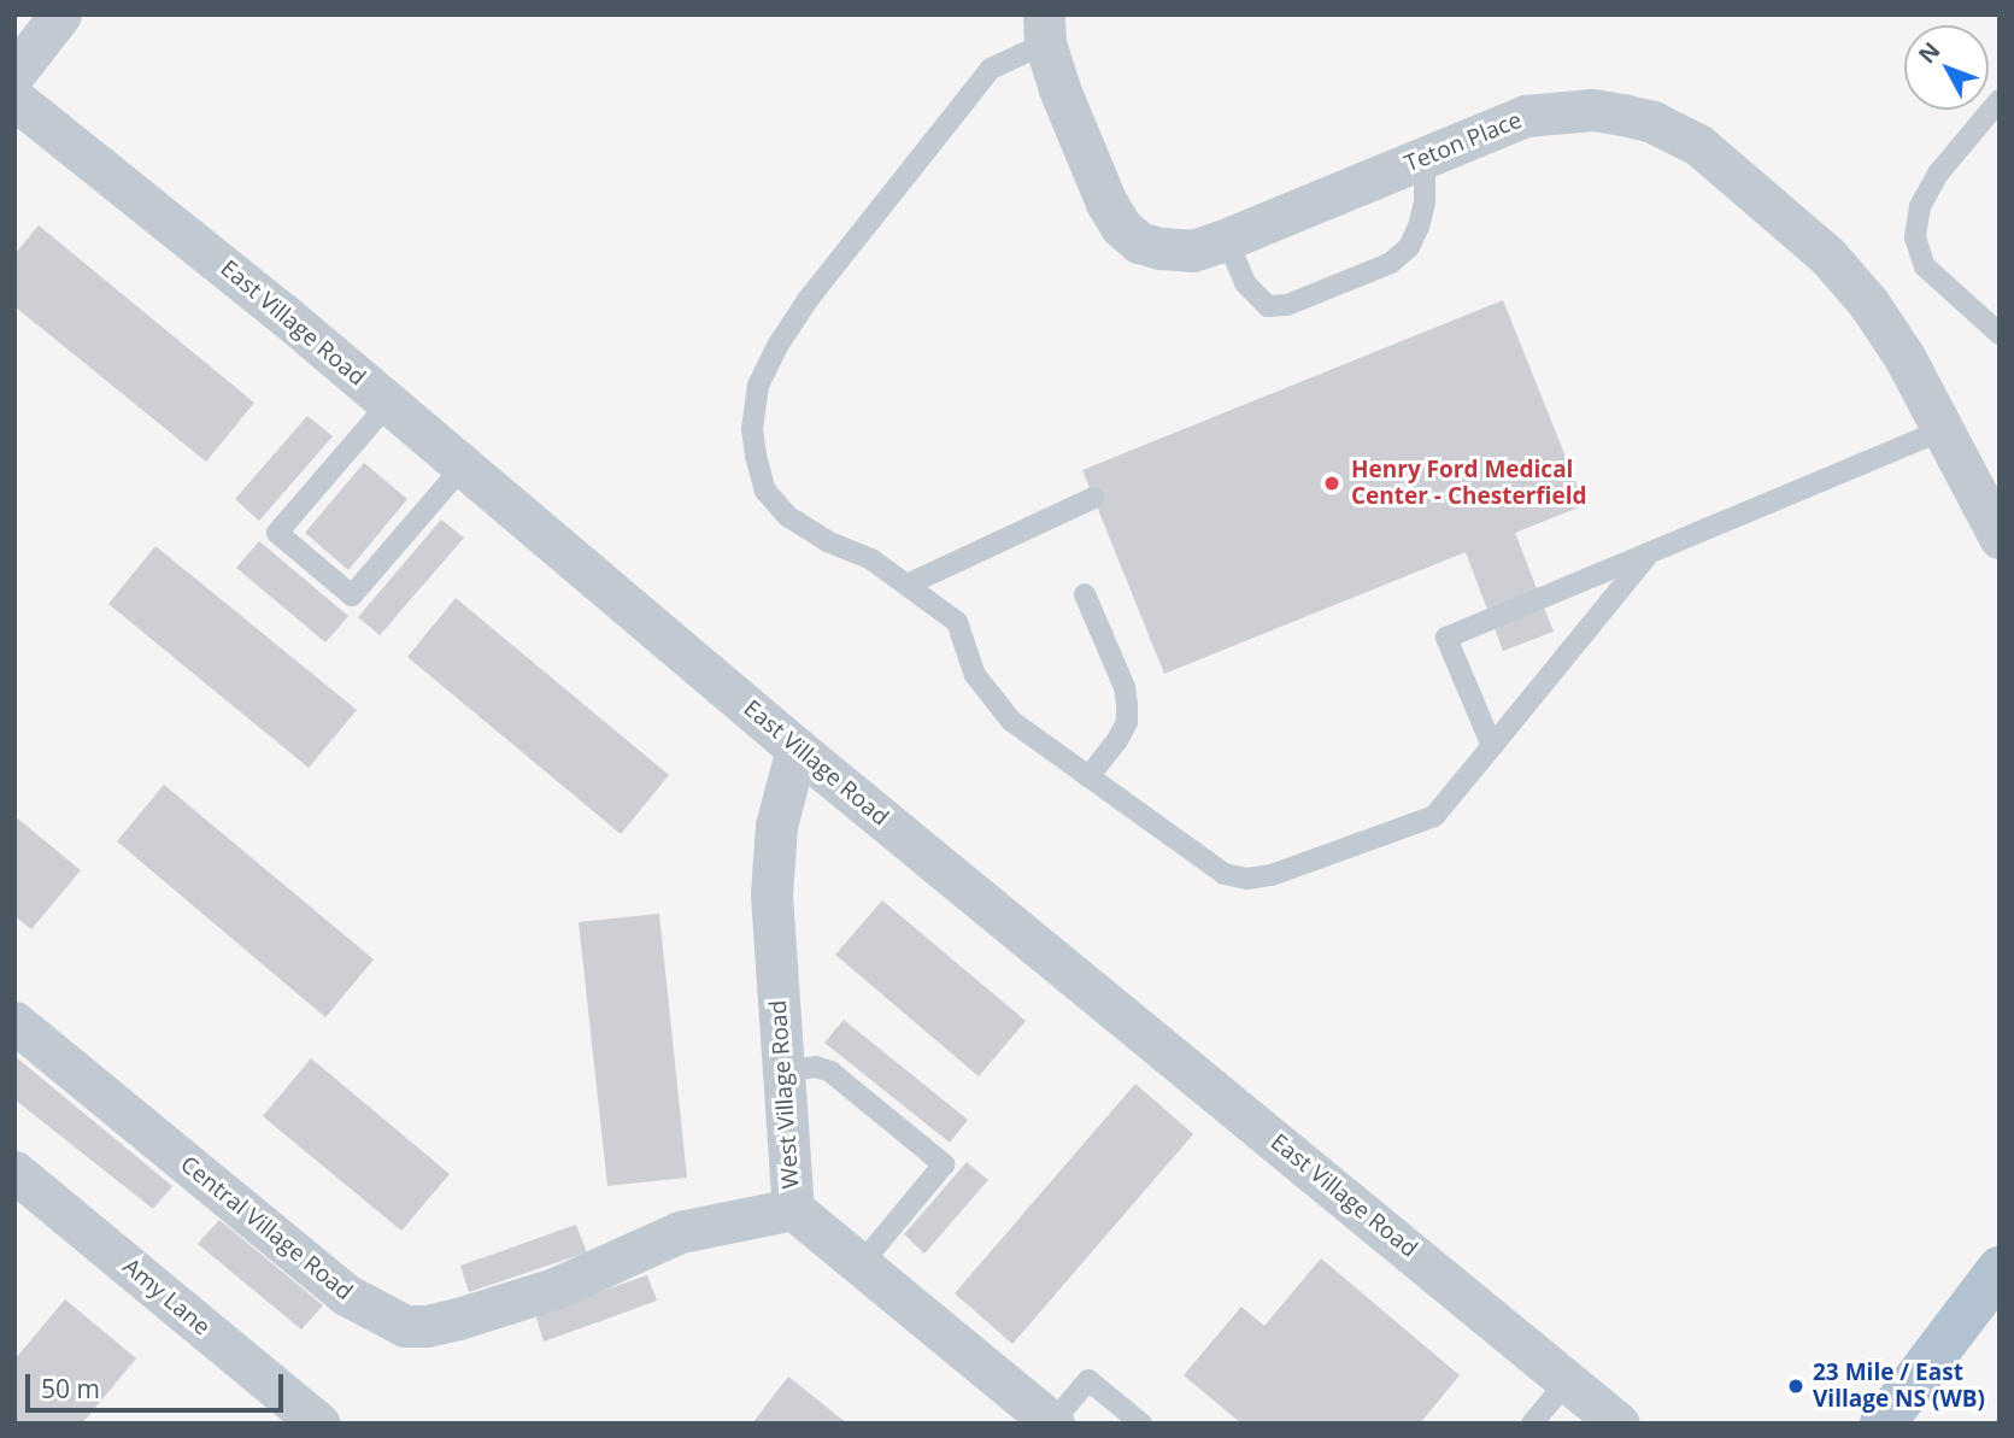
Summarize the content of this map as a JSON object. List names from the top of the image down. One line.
{"streets":{"street":["Teton Place","East Village Road","West Village Road","Central Village Road","Amy Lane"]},"crossings":[["East Village Road","West Village Road"],["West Village Road","Central Village Road"]],"places":["Henry Ford Medical Center - Chesterfield","23 Mile / East Village NS (WB)"],"scale_bar":"50 m","north":"top left"}
